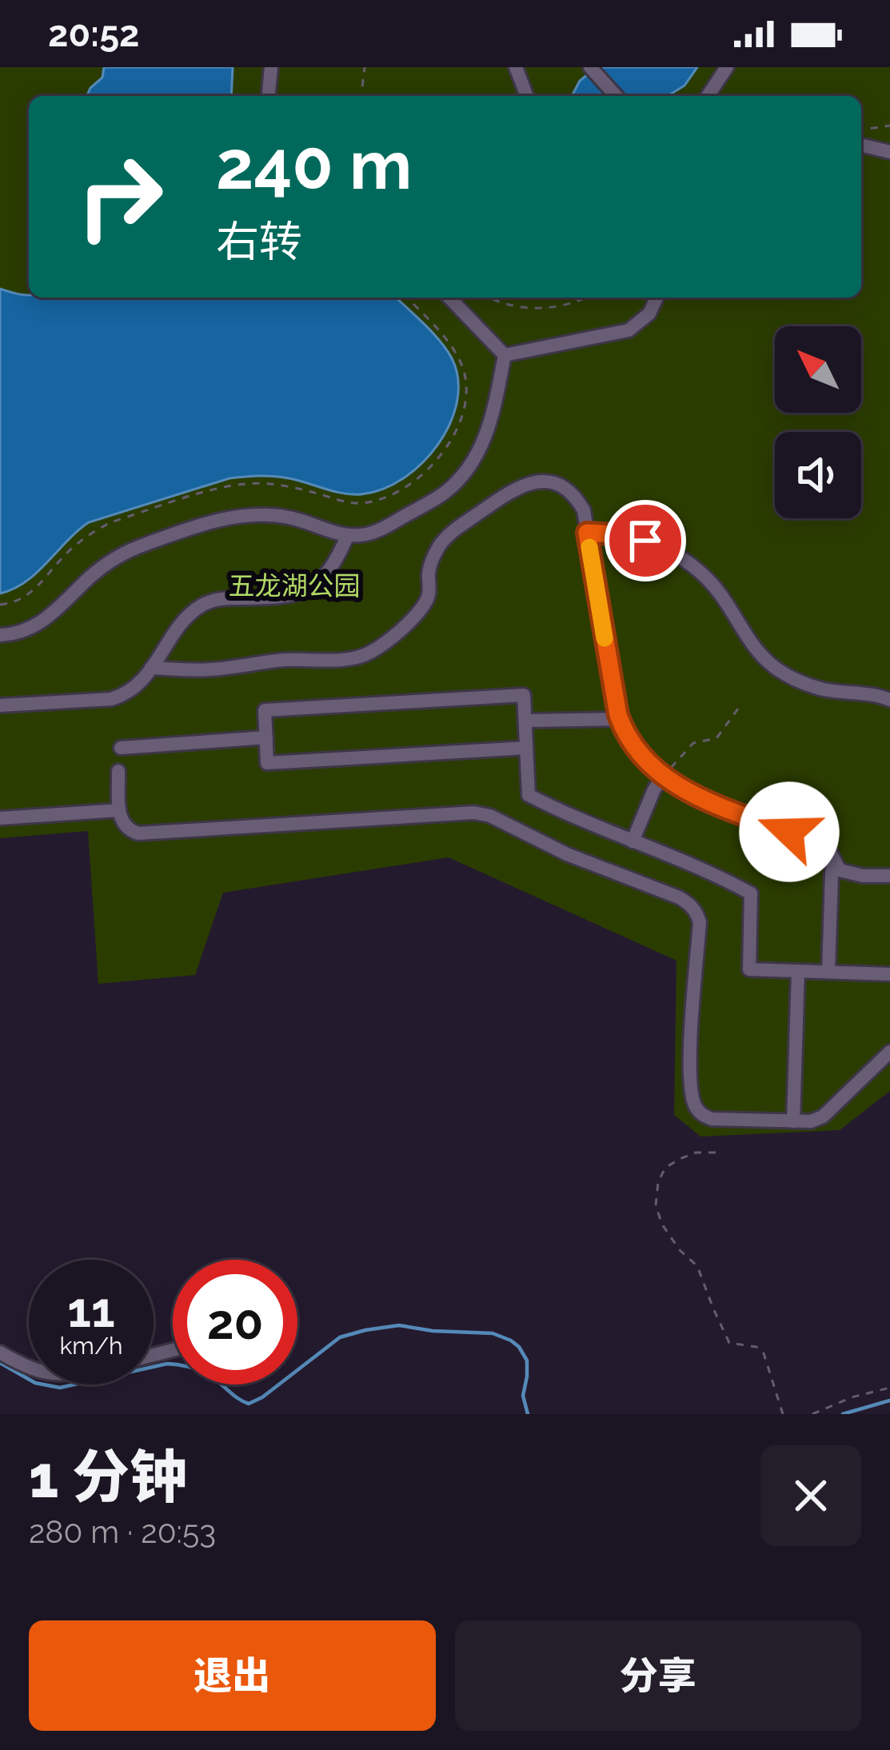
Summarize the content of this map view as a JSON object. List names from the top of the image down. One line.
{"parks":["五龙湖公园"],"north":"top left","page":{"status":"20:52","turn":["240 m","右转"],"speed":"11 km/h","limit":"20","heading":["1 分钟","280 m · 20:53"],"buttons":["退出","分享"]}}
